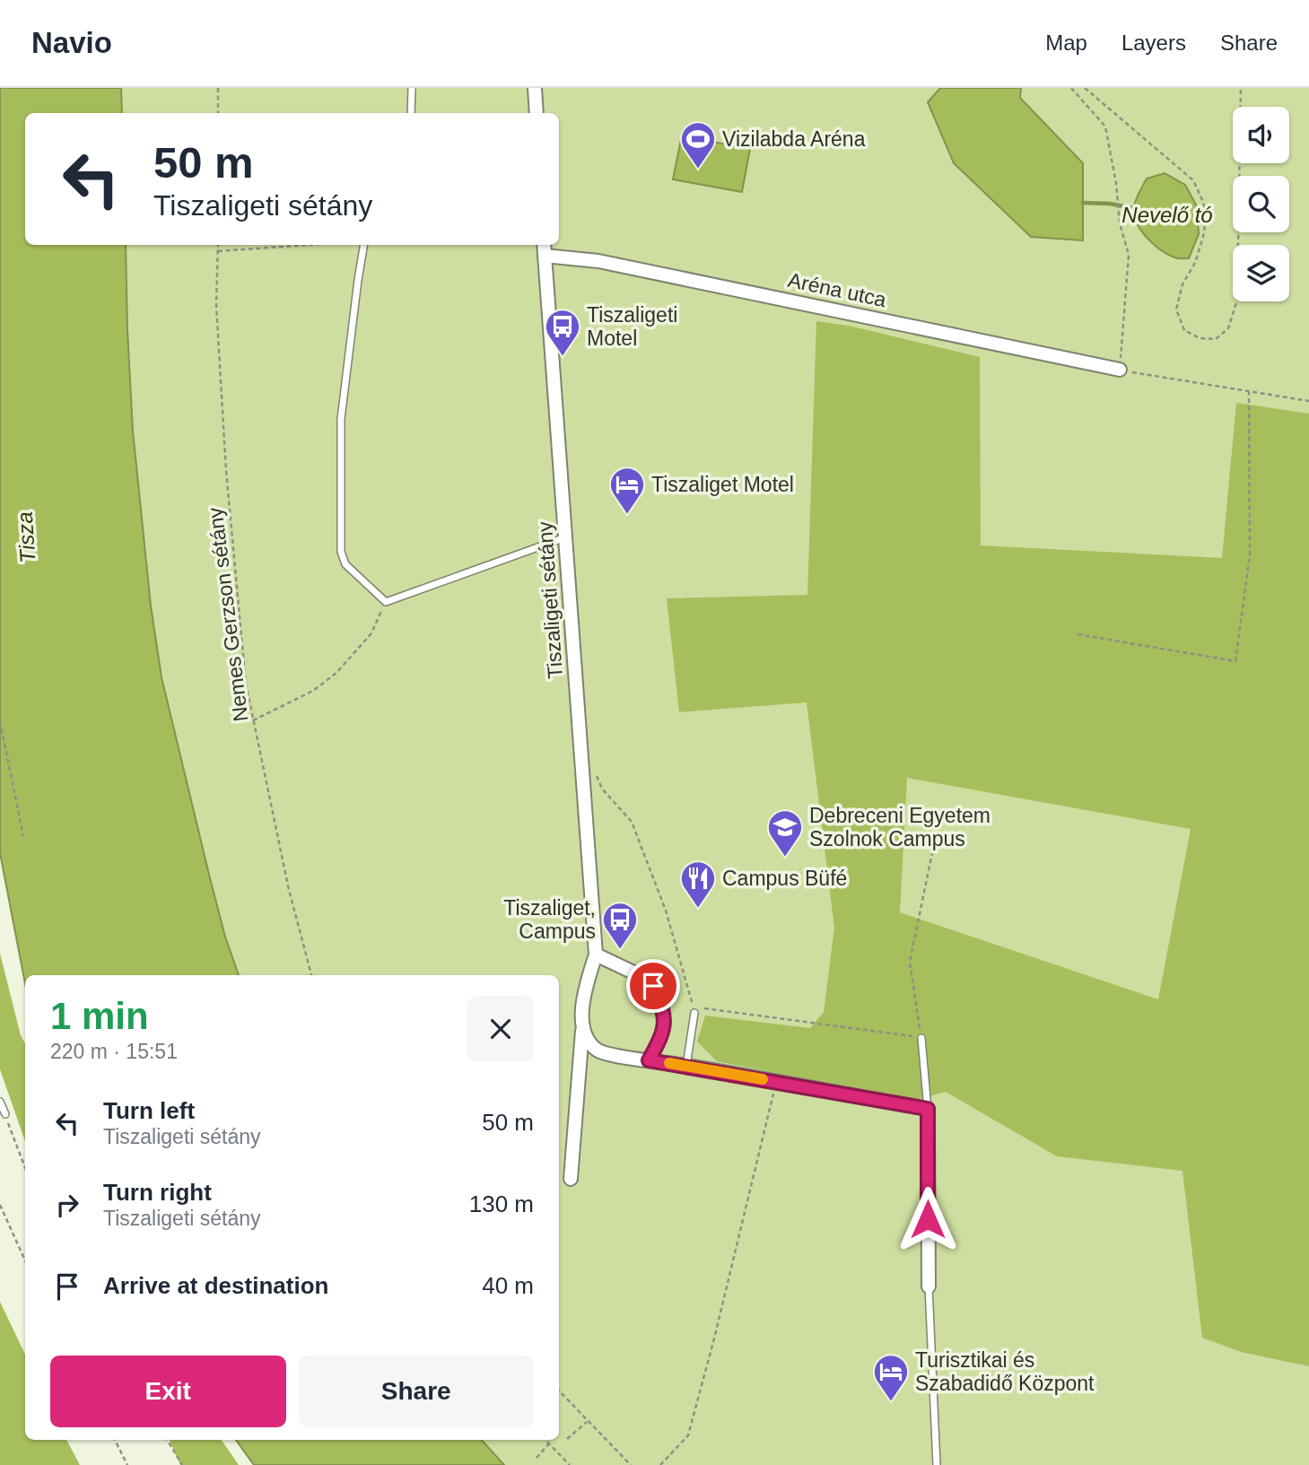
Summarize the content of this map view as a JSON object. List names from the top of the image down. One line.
{"streets":{"street":["Aréna utca","Tiszaligeti sétány"],"path":["Nemes Gerzson sétány"]},"crossings":[["Aréna utca","Tiszaligeti sétány"]],"water":["Nevelő tó","Tisza"],"places":{"sports":["Vizilabda Aréna"],"bus stop":["Tiszaligeti Motel","Tiszaliget, Campus"],"hotel":["Tiszaliget Motel","Turisztikai és Szabadidő Központ"],"school or university":["Debreceni Egyetem Szolnok Campus"],"restaurant":["Campus Büfé"]},"page":{"header":"Navio","nav":["Map","Layers","Share"],"turn":["50 m","Tiszaligeti sétány"],"heading":["1 min","220 m · 15:51"],"list":[{"name":"Turn left","note":"Tiszaligeti sétány","value":"50 m"},{"name":"Turn right","note":"Tiszaligeti sétány","value":"130 m"},{"name":"Arrive at destination","value":"40 m"}],"buttons":["Exit","Share"]}}
